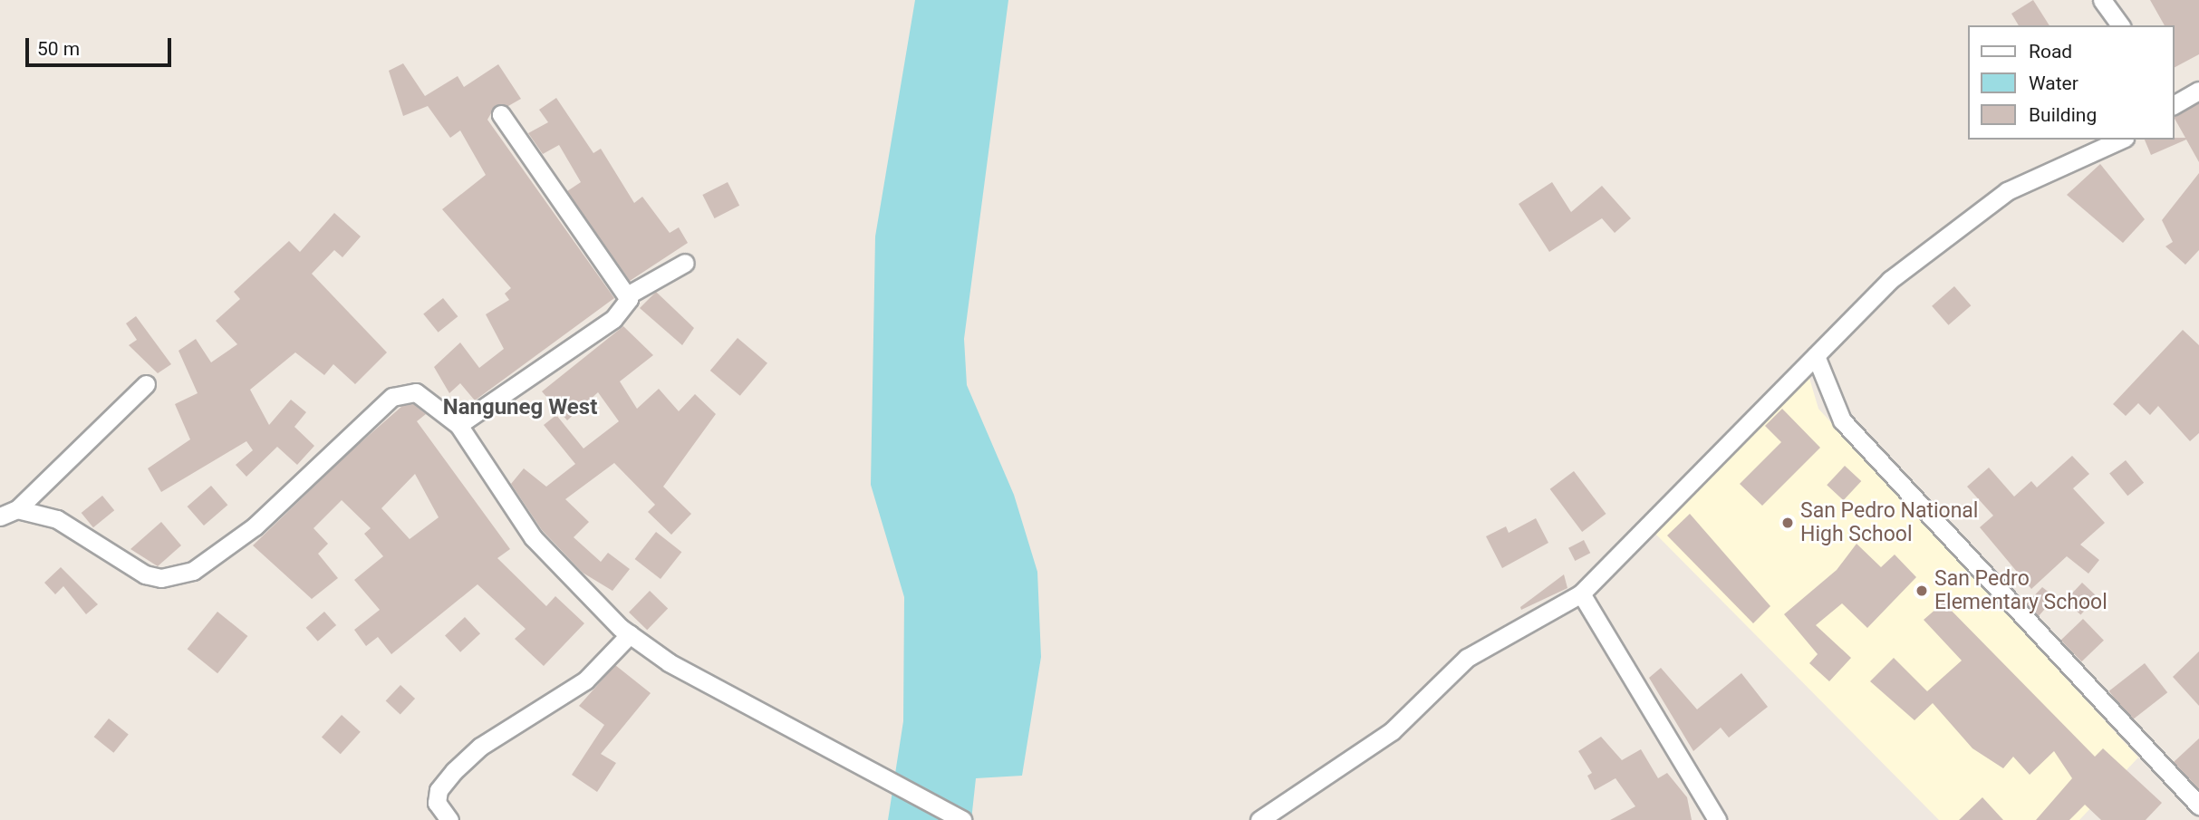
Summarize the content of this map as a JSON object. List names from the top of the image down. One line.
{"districts":["Nanguneg West"],"places":["San Pedro National High School","San Pedro Elementary School"],"legend":["Road","Water","Building"],"scale_bar":"50 m"}
